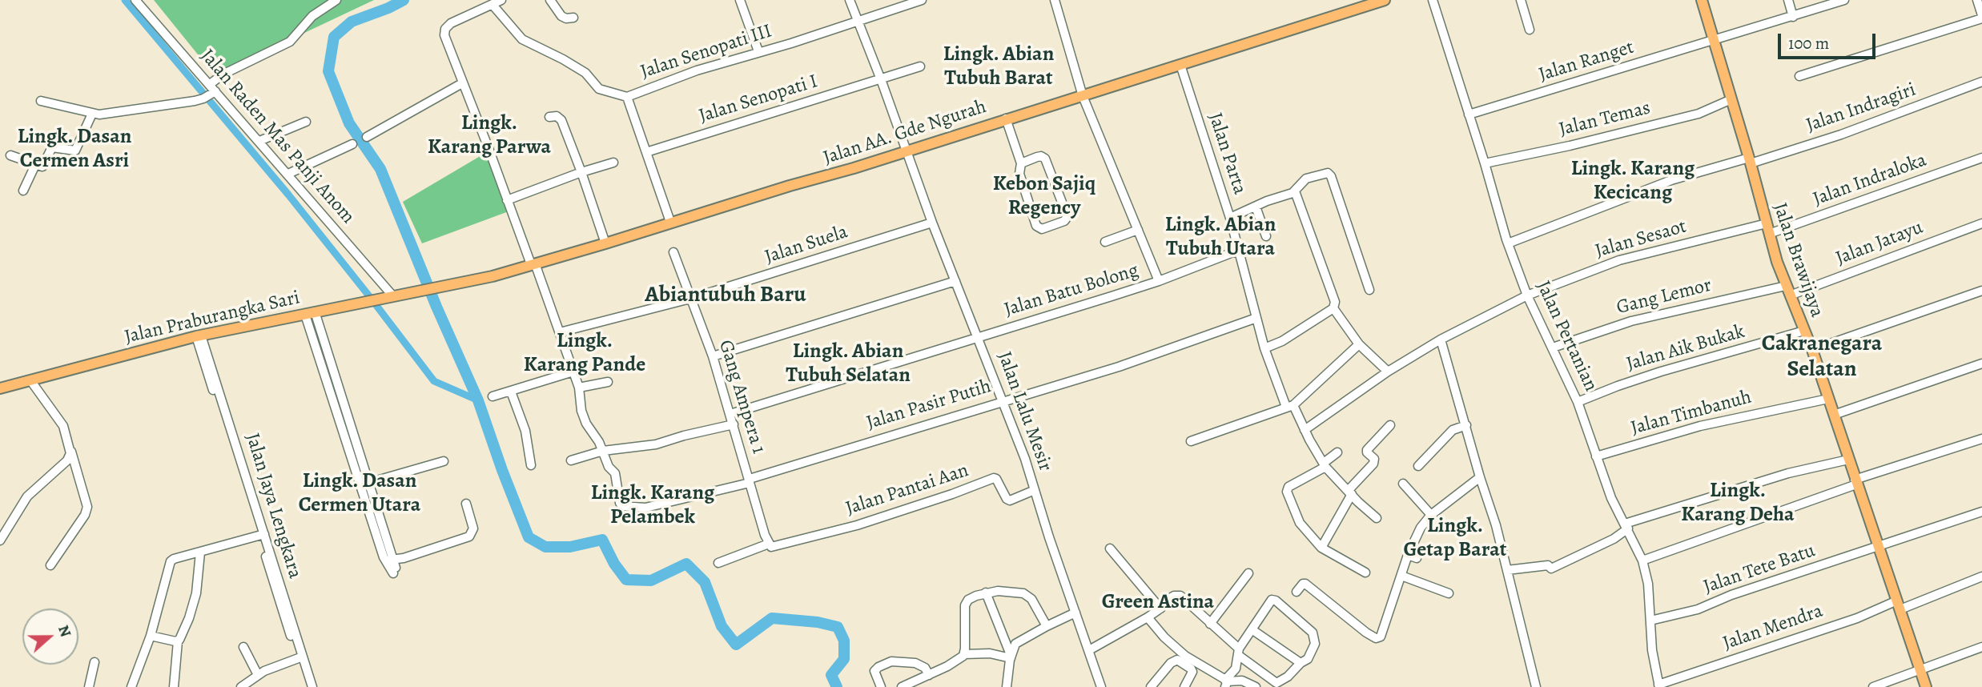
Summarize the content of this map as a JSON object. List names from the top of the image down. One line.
{"streets":{"main road":["Jalan AA. Gde Ngurah","Jalan Brawijaya","Jalan Praburangka Sari"],"street":["Jalan Senopati III","Jalan Ranget","Jalan Senopati I","Jalan Indragiri","Jalan Temas","Jalan Raden Mas Panji Anom","Jalan Parta","Jalan Indraloka","Jalan Sesaot","Jalan Jatayu","Jalan Suela","Jalan Batu Bolong","Gang Lemor","Jalan Pertanian","Jalan Aik Bukak","Gang Ampera 1","Jalan Pasir Putih","Jalan Lalu Mesir","Jalan Timbanuh","Jalan Pantai Aan","Jalan Jaya Lengkara","Jalan Tete Batu","Jalan Mendra"]},"crossings":[["Jalan Senopati III","Jalan Senopati I"],["Jalan Senopati III","Jalan AA. Gde Ngurah"],["Jalan Senopati III","Jalan Lalu Mesir"],["Jalan Ranget","Jalan Brawijaya"],["Jalan Ranget","Jalan Pertanian"],["Jalan Senopati I","Jalan Lalu Mesir"],["Jalan Indragiri","Jalan Brawijaya"],["Jalan Indragiri","Jalan Pertanian"],["Jalan Temas","Jalan Brawijaya"],["Jalan Temas","Jalan Pertanian"],["Jalan AA. Gde Ngurah","Jalan Parta"],["Jalan AA. Gde Ngurah","Jalan Praburangka Sari"],["Jalan AA. Gde Ngurah","Jalan Lalu Mesir"],["Jalan Raden Mas Panji Anom","Jalan Praburangka Sari"],["Jalan Parta","Jalan Sesaot"],["Jalan Parta","Jalan Batu Bolong"],["Jalan Parta","Jalan Pasir Putih"],["Jalan Indraloka","Jalan Sesaot"],["Jalan Indraloka","Jalan Brawijaya"],["Jalan Sesaot","Jalan Brawijaya"],["Jalan Sesaot","Jalan Pertanian"],["Jalan Jatayu","Jalan Brawijaya"],["Jalan Jatayu","Gang Lemor"],["Jalan Suela","Gang Ampera 1"],["Jalan Suela","Jalan Lalu Mesir"],["Jalan Brawijaya","Gang Lemor"],["Jalan Brawijaya","Jalan Aik Bukak"],["Jalan Brawijaya","Jalan Timbanuh"],["Jalan Brawijaya","Jalan Tete Batu"],["Jalan Brawijaya","Jalan Mendra"],["Jalan Batu Bolong","Gang Ampera 1"],["Jalan Batu Bolong","Jalan Lalu Mesir"],["Gang Lemor","Jalan Pertanian"],["Jalan Praburangka Sari","Jalan Jaya Lengkara"],["Jalan Pertanian","Jalan Aik Bukak"],["Jalan Pertanian","Jalan Timbanuh"],["Jalan Pertanian","Jalan Tete Batu"],["Jalan Pertanian","Jalan Mendra"],["Gang Ampera 1","Jalan Pasir Putih"],["Gang Ampera 1","Jalan Pantai Aan"],["Jalan Pasir Putih","Jalan Lalu Mesir"],["Jalan Lalu Mesir","Jalan Pantai Aan"]],"districts":["Lingk. Abian Tubuh Barat","Lingk. Karang Parwa","Lingk. Dasan Cermen Asri","Lingk. Karang Kecicang","Kebon Sajiq Regency","Lingk. Abian Tubuh Utara","Abiantubuh Baru","Lingk. Karang Pande","Cakranegara Selatan","Lingk. Abian Tubuh Selatan","Lingk. Dasan Cermen Utara","Lingk. Karang Deha","Lingk. Karang Pelambek","Lingk. Getap Barat","Green Astina"],"scale_bar":"100 m","north":"right"}
